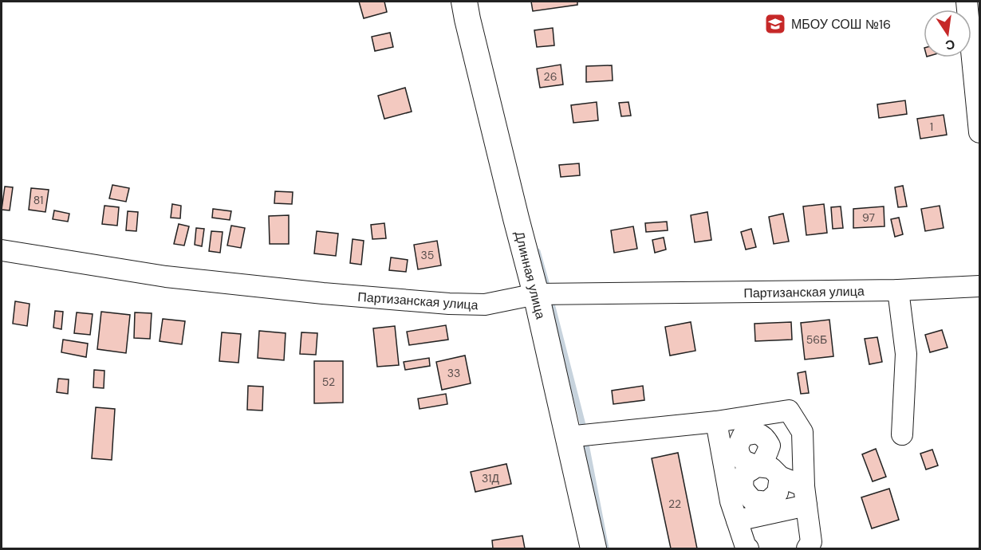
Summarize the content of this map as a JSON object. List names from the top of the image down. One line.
{"streets":{"main road":["Длинная улица"],"street":["Партизанская улица"]},"crossings":[["Длинная улица","Партизанская улица"]],"places":{"school or university":["МБОУ СОШ №16"]},"house_numbers":["26","1","81","97","35","56Б","33","52","31Д","22"],"north":"bottom"}
